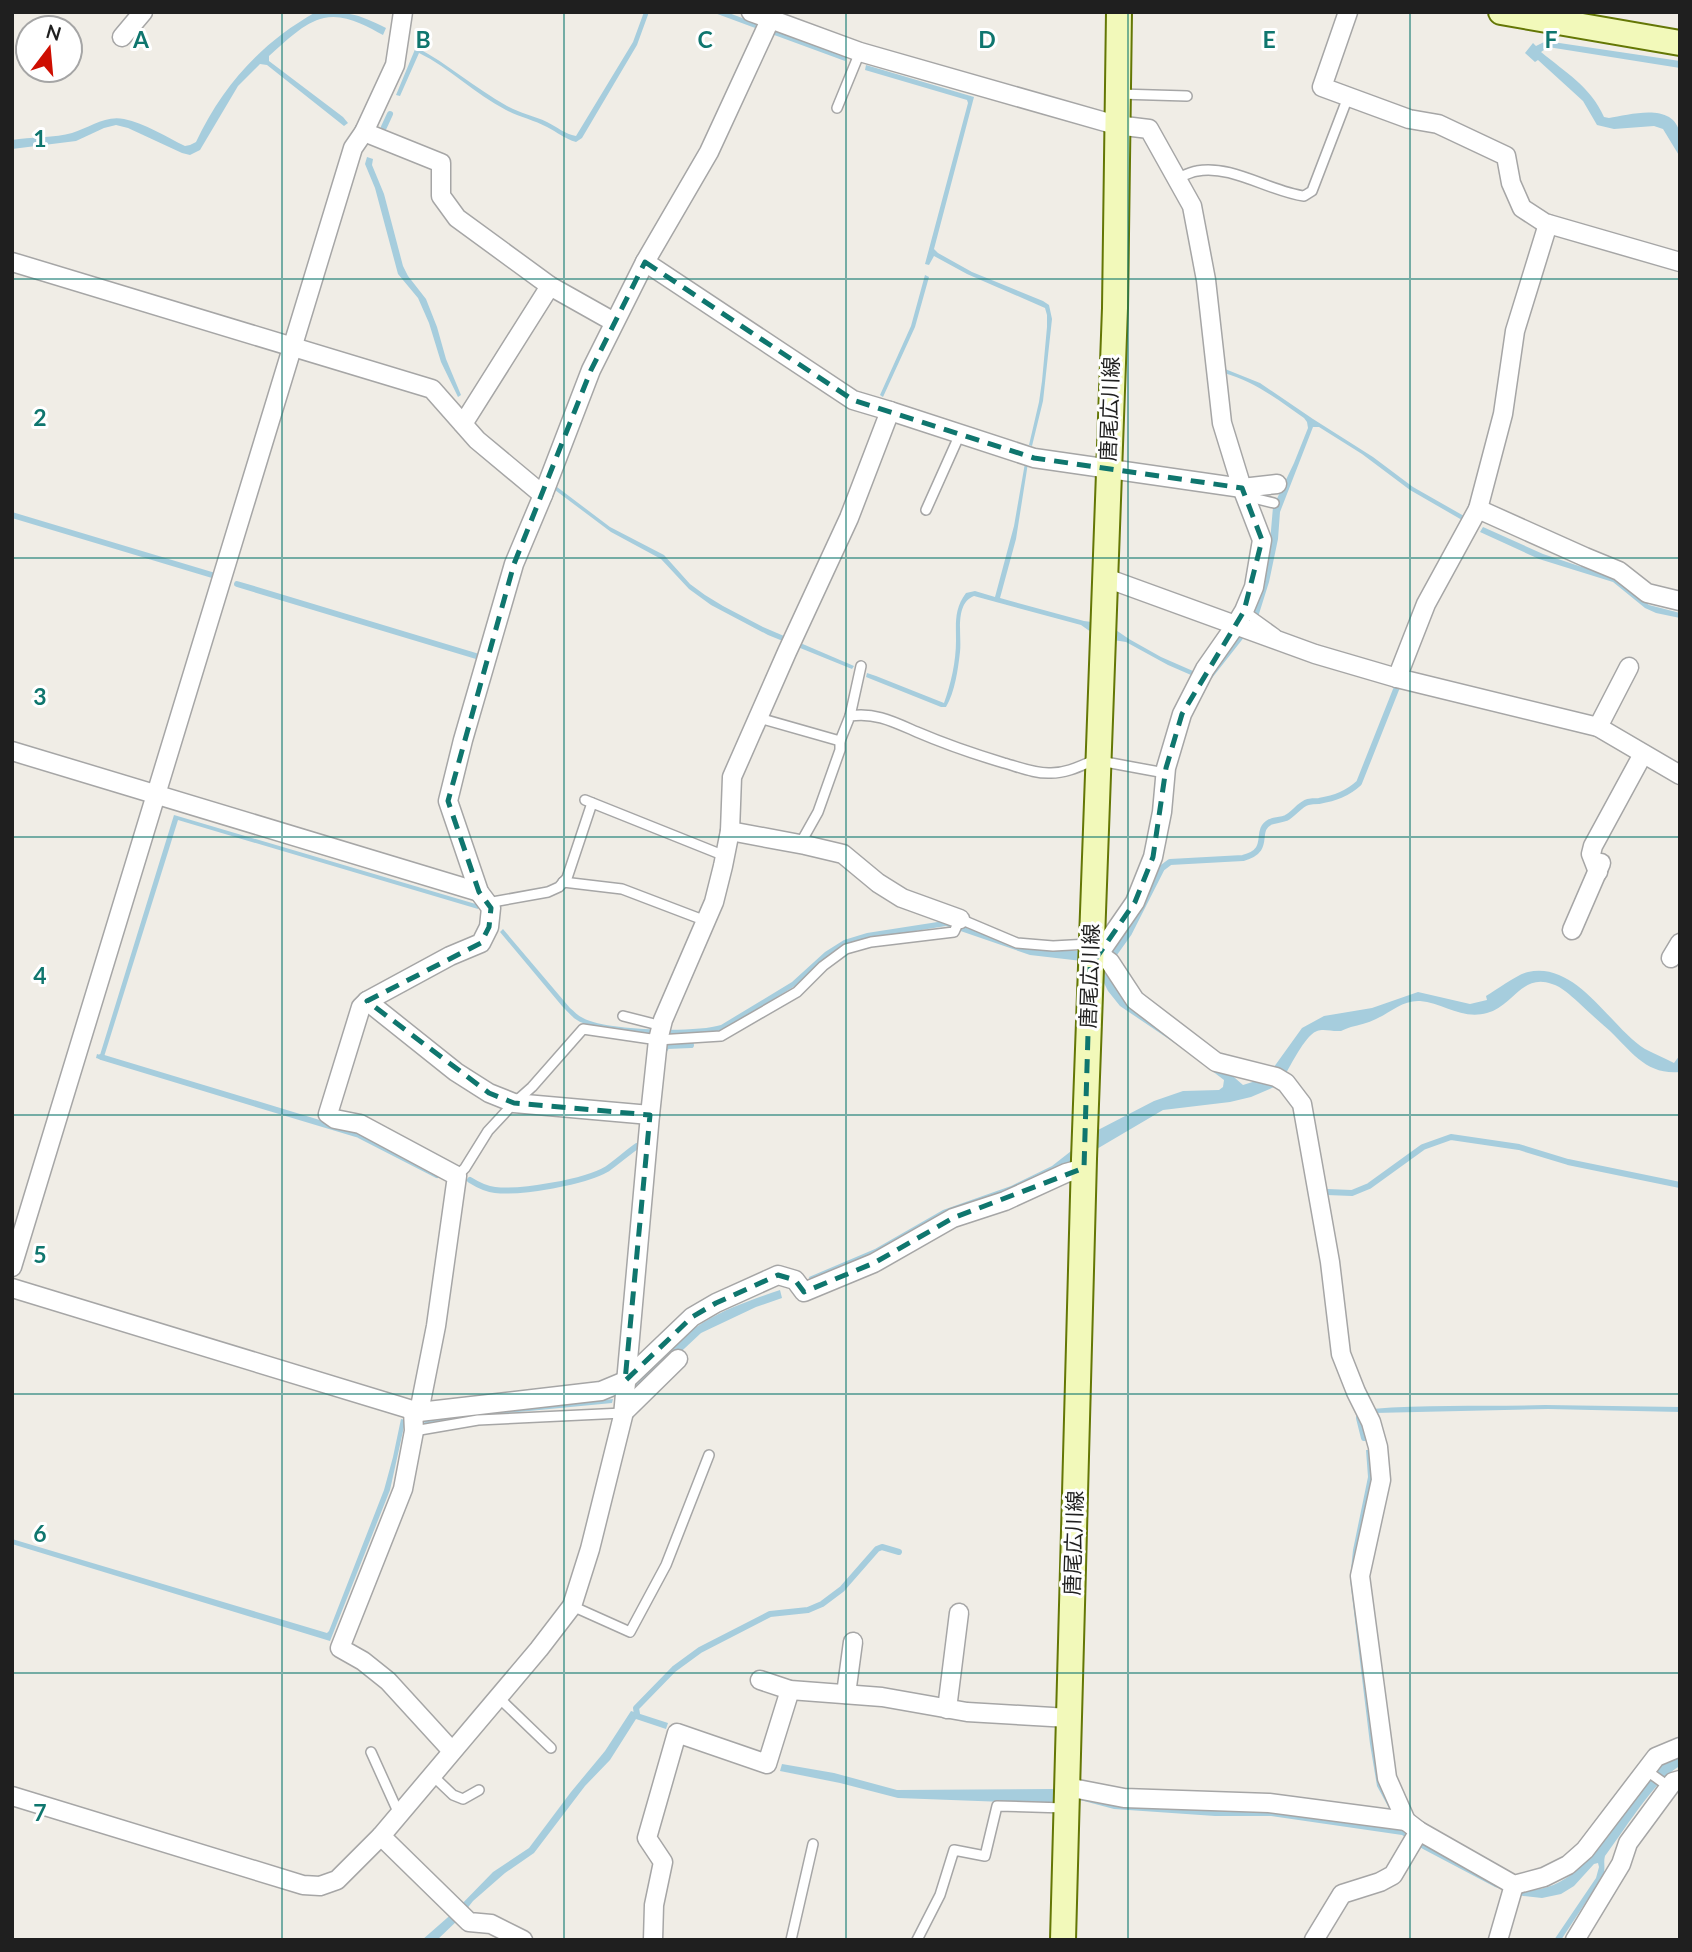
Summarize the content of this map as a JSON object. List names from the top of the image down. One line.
{"streets":{"main road":["唐尾広川線"]},"north":"top","grid":{"columns":["A","B","C","D","E","F"],"rows":["1","2","3","4","5","6","7"]}}
